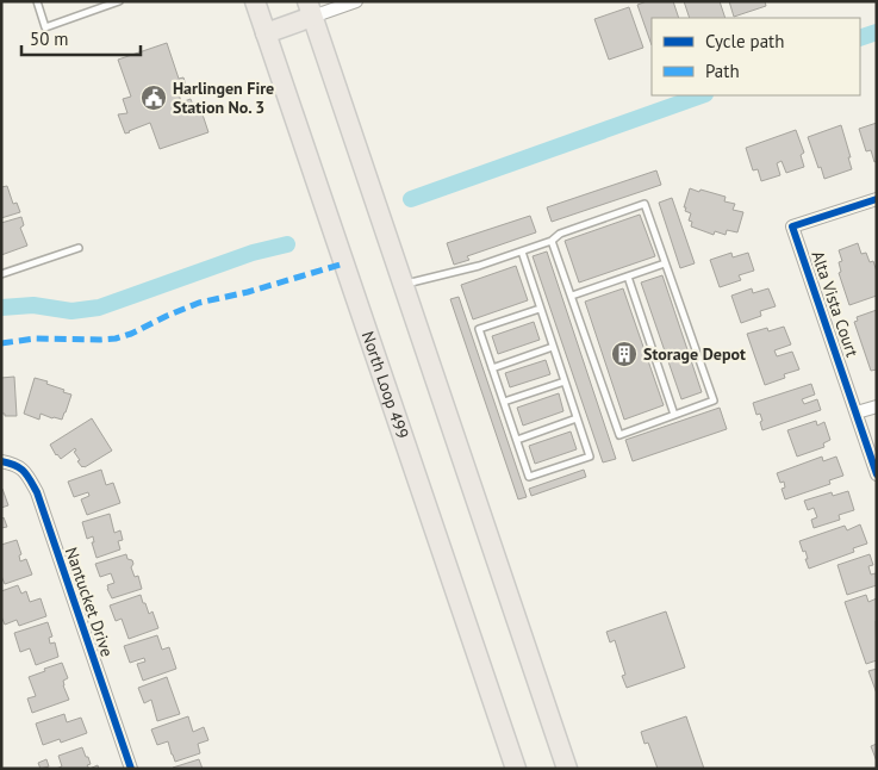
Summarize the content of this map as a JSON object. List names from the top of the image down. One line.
{"streets":{"main road":["North Loop 499"],"street":["Alta Vista Court","Nantucket Drive"]},"places":{"public building":["Harlingen Fire Station No. 3"],"building":["Storage Depot"]},"legend":["Cycle path","Path"],"scale_bar":"50 m"}
